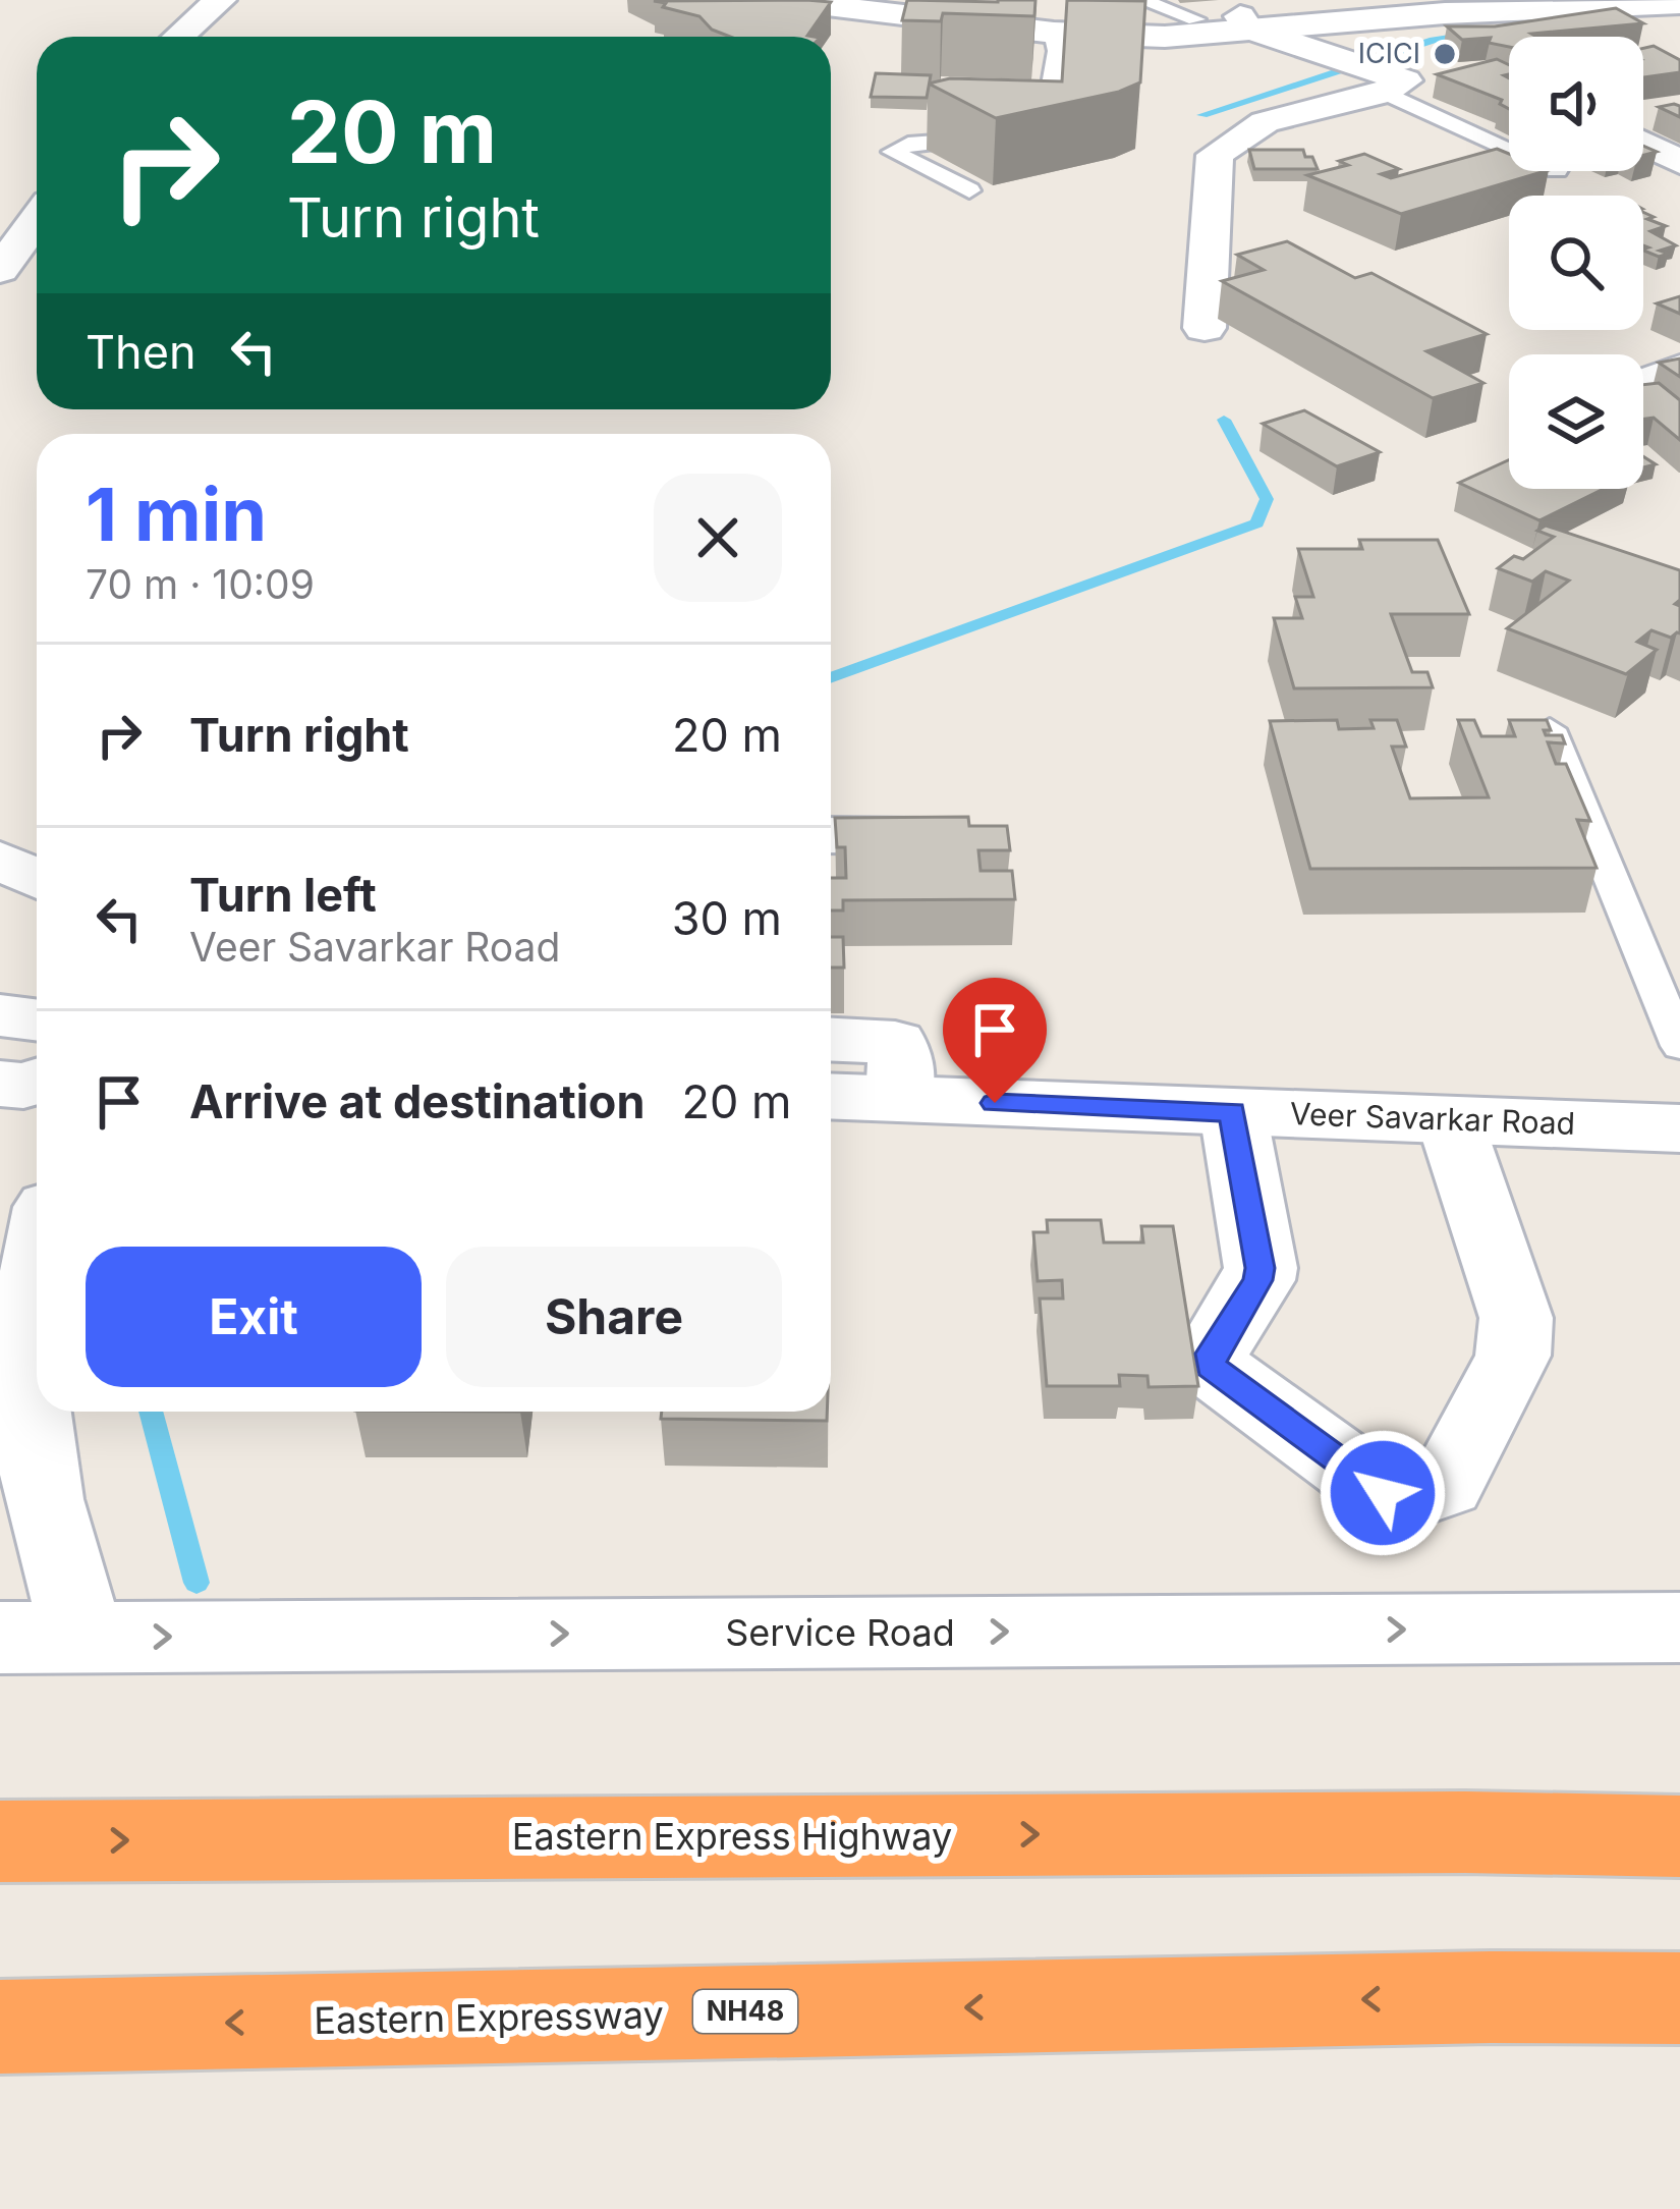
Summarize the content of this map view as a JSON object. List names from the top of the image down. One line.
{"streets":{"highway":["Eastern Express Highway","NH48","Eastern Expressway"],"street":["Veer Savarkar Road","Service Road"]},"crossings":[["NH48","Eastern Expressway"]],"one_way":["Service Road","Eastern Express Highway","Eastern Expressway"],"places":["ICICI"],"page":{"turn":["20 m","Turn right"],"then":"Then","heading":["1 min","70 m · 10:09"],"list":[{"name":"Turn right","value":"20 m"},{"name":"Turn left","note":"Veer Savarkar Road","value":"30 m"},{"name":"Arrive at destination","value":"20 m"}],"buttons":["Exit","Share"]}}
